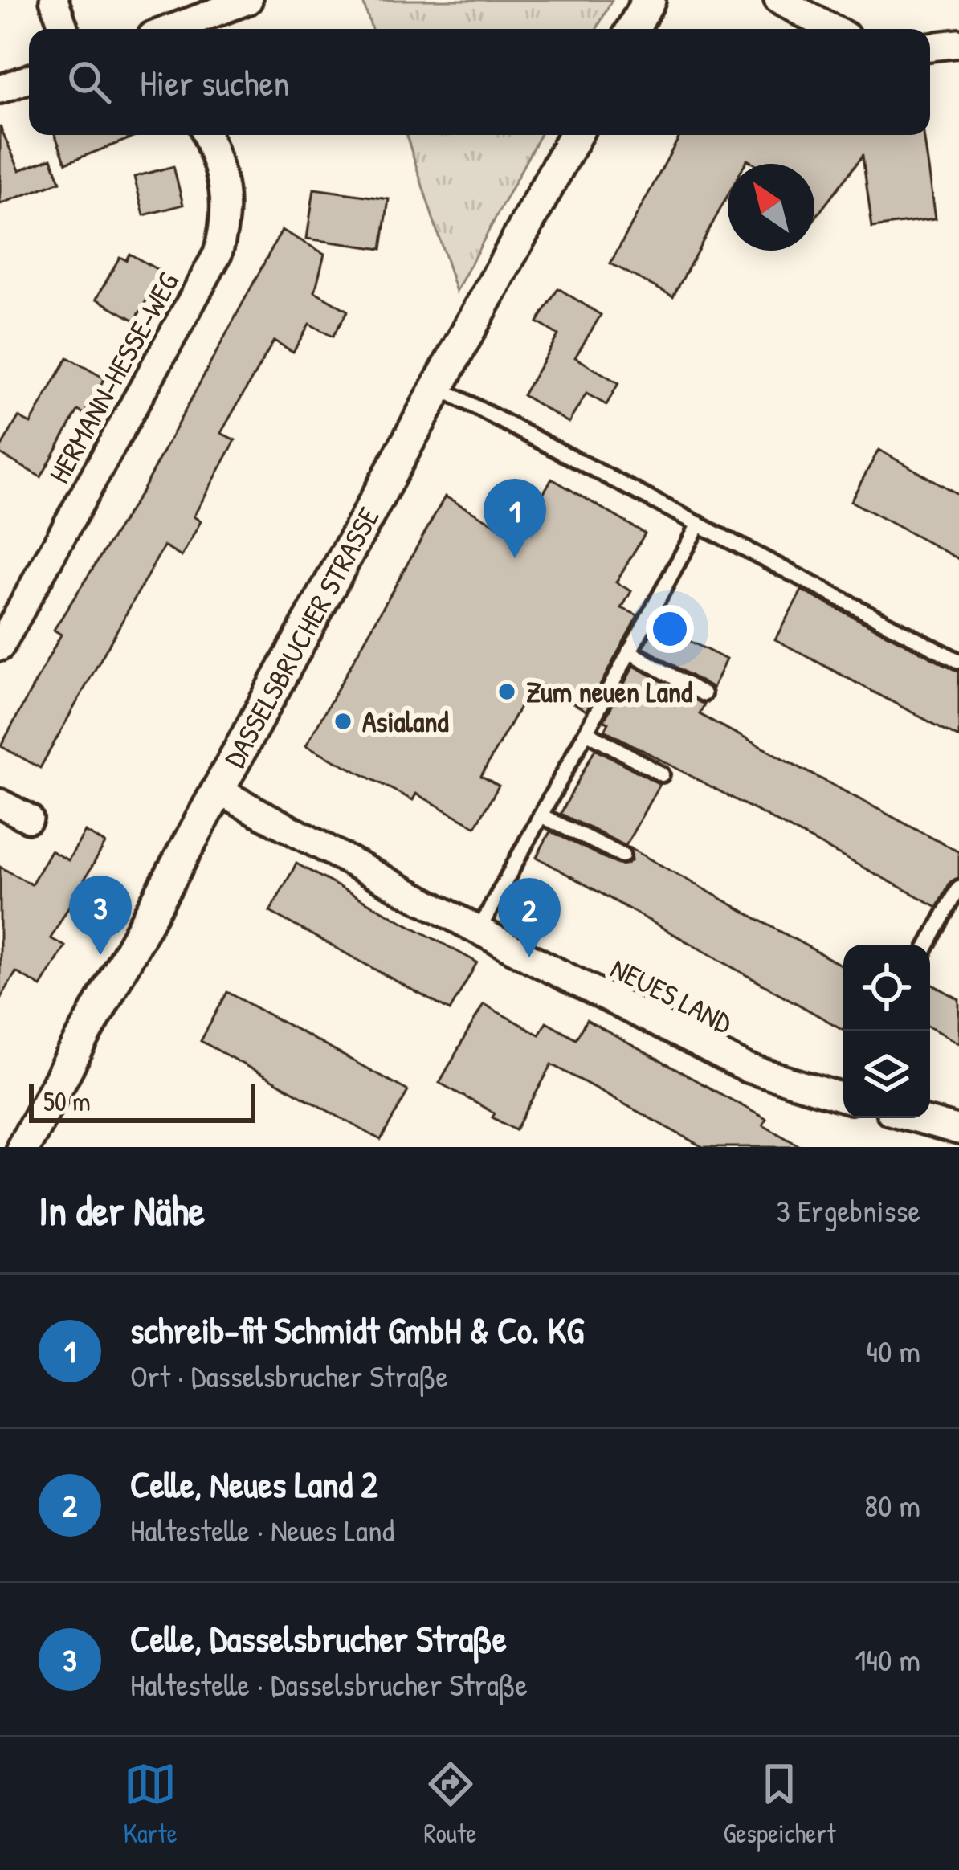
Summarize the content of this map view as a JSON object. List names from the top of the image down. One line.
{"streets":{"street":["HERMANN-HESSE-WEG","DASSELSBRUCHER STRASSE","NEUES LAND"]},"crossings":[["DASSELSBRUCHER STRASSE","NEUES LAND"]],"places":["Zum neuen Land","Asialand"],"scale_bar":"50 m","north":"top left","page":{"search":"Hier suchen","pins":["1","3","2"],"scale":"50 m","heading":["In der Nähe","3 Ergebnisse"],"list":[{"mark":"1","name":"schreib-fit Schmidt GmbH & Co. KG","note":"Ort · Dasselsbrucher Straße","value":"40 m"},{"mark":"2","name":"Celle, Neues Land 2","note":"Haltestelle · Neues Land","value":"80 m"},{"mark":"3","name":"Celle, Dasselsbrucher Straße","note":"Haltestelle · Dasselsbrucher Straße","value":"140 m"}],"nav":["Karte","Route","Gespeichert"]}}
